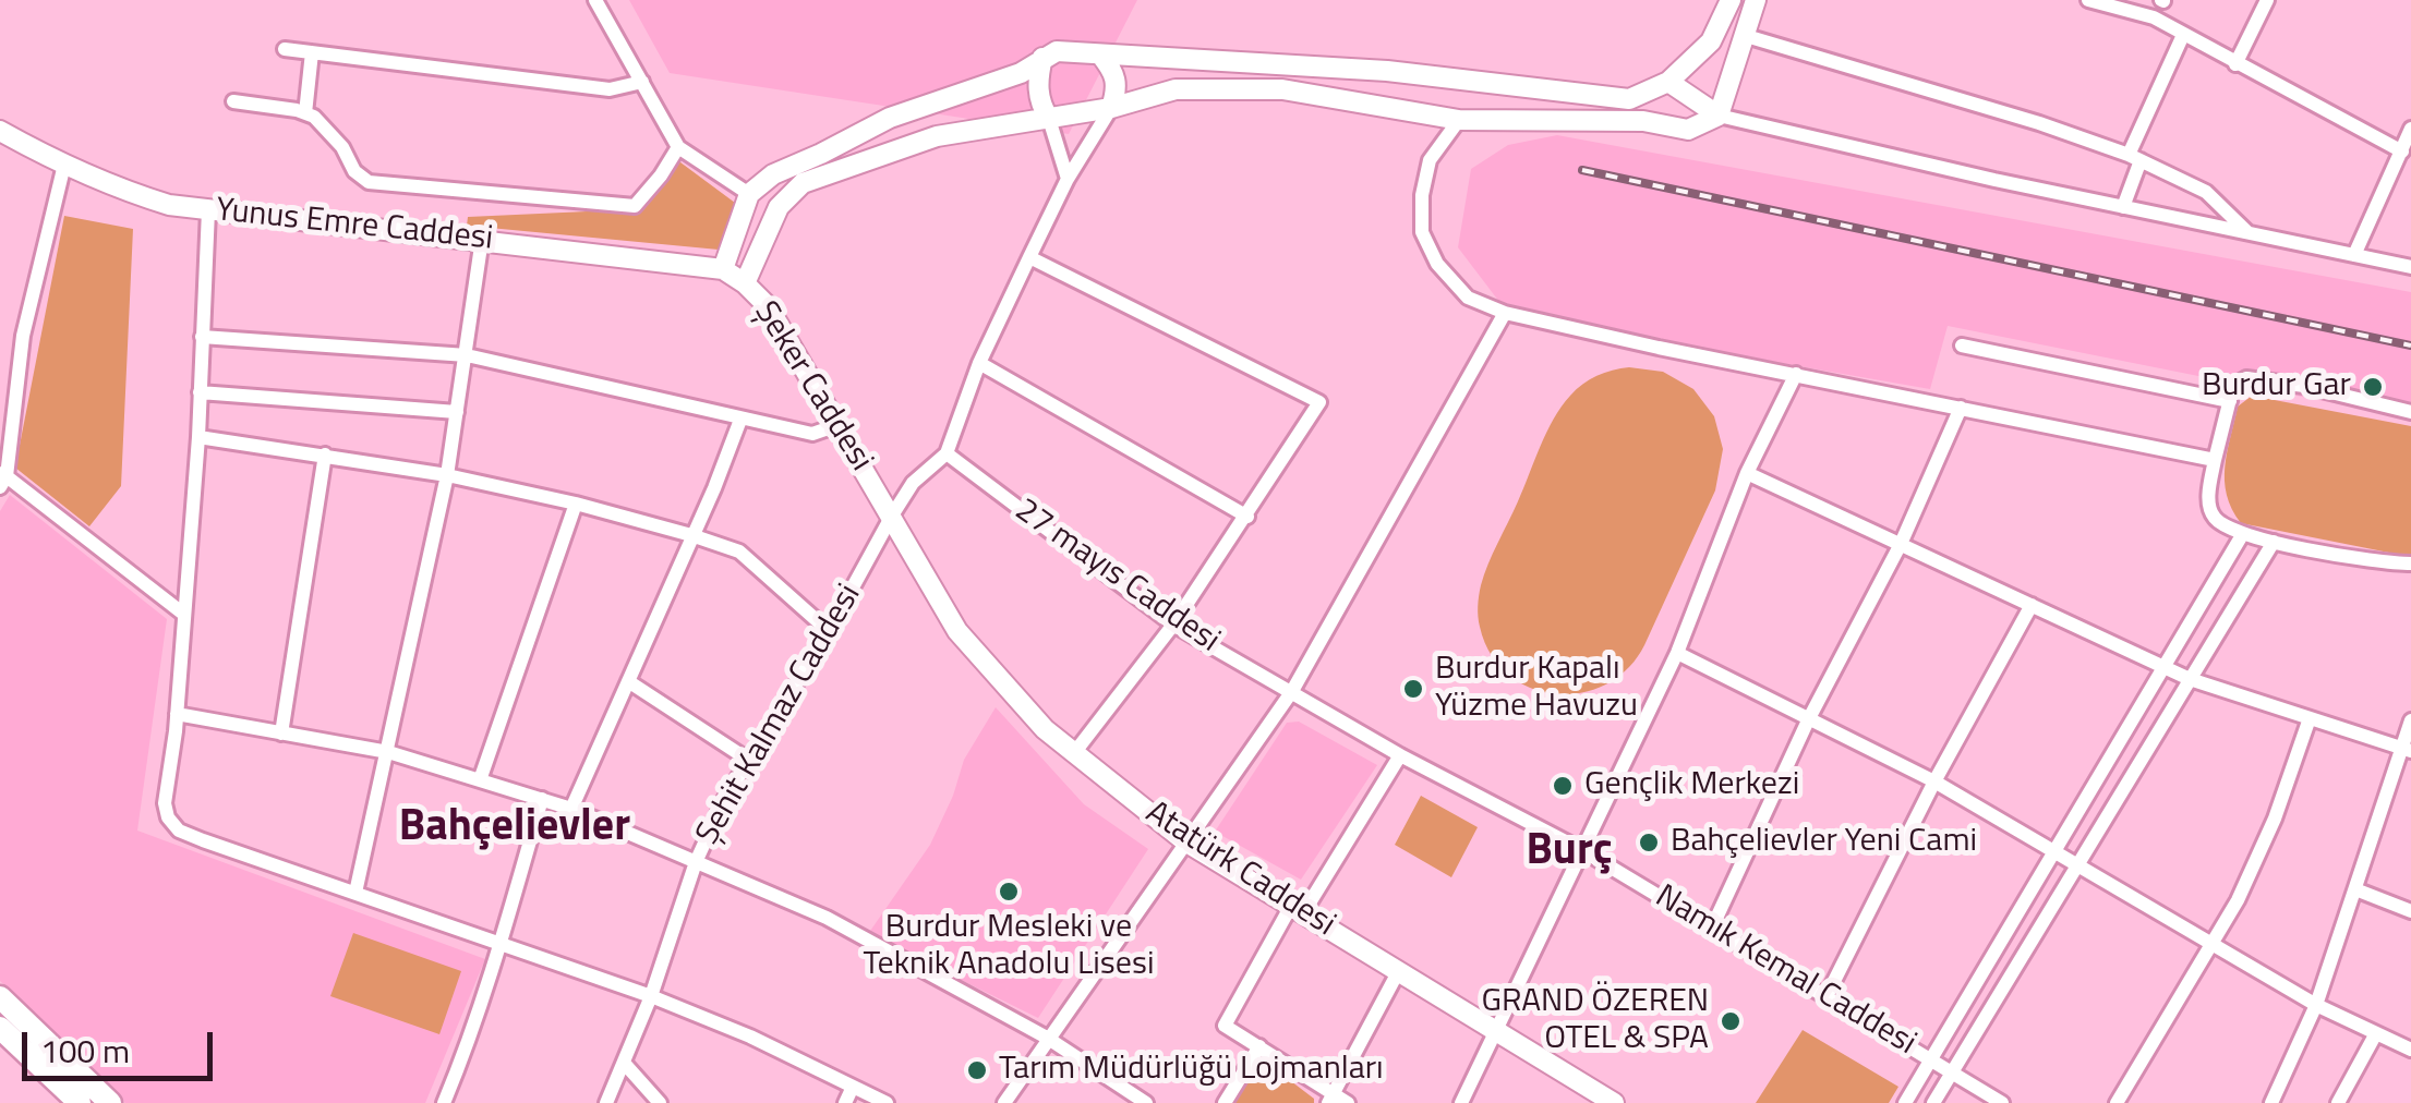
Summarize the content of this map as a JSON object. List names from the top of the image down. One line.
{"streets":{"main road":["Yunus Emre Caddesi","Şeker Caddesi","Atatürk Caddesi"],"street":["27 mayıs Caddesi","Şehit Kalmaz Caddesi","Namık Kemal Caddesi"]},"crossings":[["Yunus Emre Caddesi","Şeker Caddesi"],["Şeker Caddesi","Şehit Kalmaz Caddesi"],["Şeker Caddesi","Atatürk Caddesi"],["27 mayıs Caddesi","Şehit Kalmaz Caddesi"],["27 mayıs Caddesi","Namık Kemal Caddesi"],["Şehit Kalmaz Caddesi","Atatürk Caddesi"]],"districts":["Bahçelievler","Burç"],"places":["Burdur Gar","Burdur Kapalı Yüzme Havuzu","Gençlik Merkezi","Bahçelievler Yeni Cami","Burdur Mesleki ve Teknik Anadolu Lisesi","GRAND ÖZEREN OTEL & SPA","Tarım Müdürlüğü Lojmanları"],"scale_bar":"100 m"}
